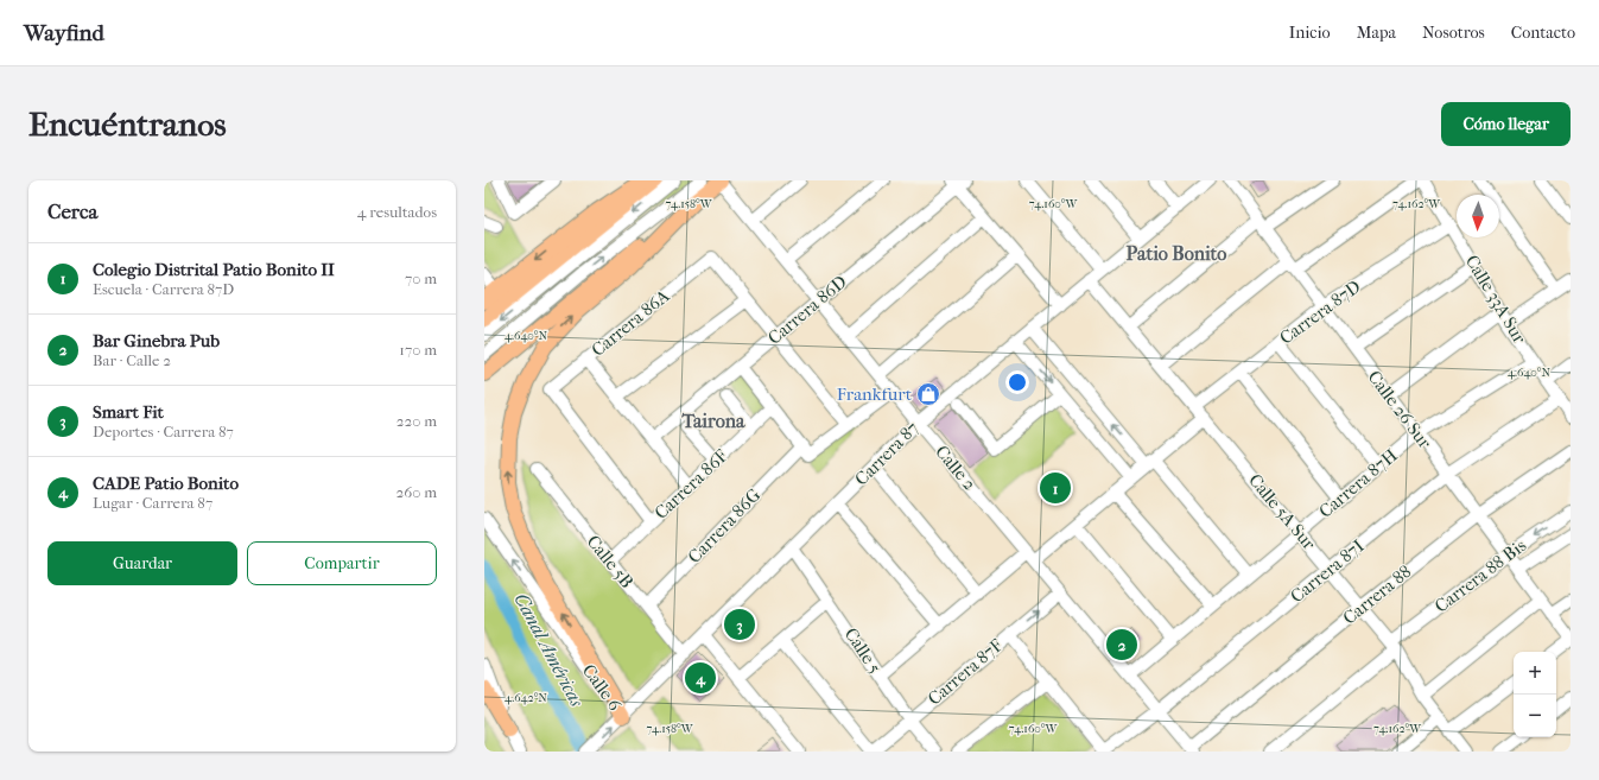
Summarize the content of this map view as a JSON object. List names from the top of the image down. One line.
{"streets":{"street":["Calle 33A Sur","Carrera 86D","Carrera 87D","Carrera 86A","Calle 26 Sur","Carrera 87","Calle 2","Carrera 87H","Carrera 86F","Calle 5A Sur","Carrera 86G","Calle 5B","Carrera 87I","Carrera 88 Bis","Carrera 88","Calle 5","Carrera 87F","Calle 6"]},"crossings":[["Calle 33A Sur","Carrera 87D"],["Calle 33A Sur","Carrera 87H"],["Calle 33A Sur","Carrera 87I"],["Carrera 86D","Calle 2"],["Carrera 87D","Calle 26 Sur"],["Carrera 87D","Calle 5A Sur"],["Carrera 86A","Carrera 86F"],["Calle 26 Sur","Carrera 87H"],["Calle 26 Sur","Carrera 87I"],["Calle 26 Sur","Carrera 88 Bis"],["Calle 26 Sur","Carrera 88"],["Carrera 87","Calle 2"],["Carrera 87","Calle 5A Sur"],["Carrera 87","Calle 5B"],["Carrera 87","Calle 5"],["Carrera 87","Calle 6"],["Calle 2","Carrera 87H"],["Calle 2","Carrera 86G"],["Calle 2","Carrera 87I"],["Calle 2","Carrera 88"],["Calle 2","Carrera 87F"],["Carrera 87H","Calle 5A Sur"],["Carrera 86F","Calle 5B"],["Calle 5A Sur","Carrera 87I"],["Calle 5A Sur","Carrera 88 Bis"],["Calle 5A Sur","Carrera 88"],["Carrera 86G","Calle 5B"],["Calle 5","Carrera 87F"]],"districts":["Patio Bonito","Tairona"],"water":["Canal Américas"],"places":{"shop":["Frankfurt"]},"north":"bottom","page":{"header":"Wayfind","nav":["Inicio","Mapa","Nosotros","Contacto"],"buttons":["Cómo llegar",["Guardar","Compartir"]],"title":"Encuéntranos","heading":["Cerca","4 resultados"],"list":[{"mark":"1","name":"Colegio Distrital Patio Bonito II","note":"Escuela · Carrera 87D","value":"70 m"},{"mark":"2","name":"Bar Ginebra Pub","note":"Bar · Calle 2","value":"170 m"},{"mark":"3","name":"Smart Fit","note":"Deportes · Carrera 87","value":"220 m"},{"mark":"4","name":"CADE Patio Bonito","note":"Lugar · Carrera 87","value":"260 m"}],"pins":["1","3","2","4"],"map_buttons":["+","−"]},"coordinates":["74.158°W","74.160°W","74.162°W","4.640°N","4.642°N"]}
